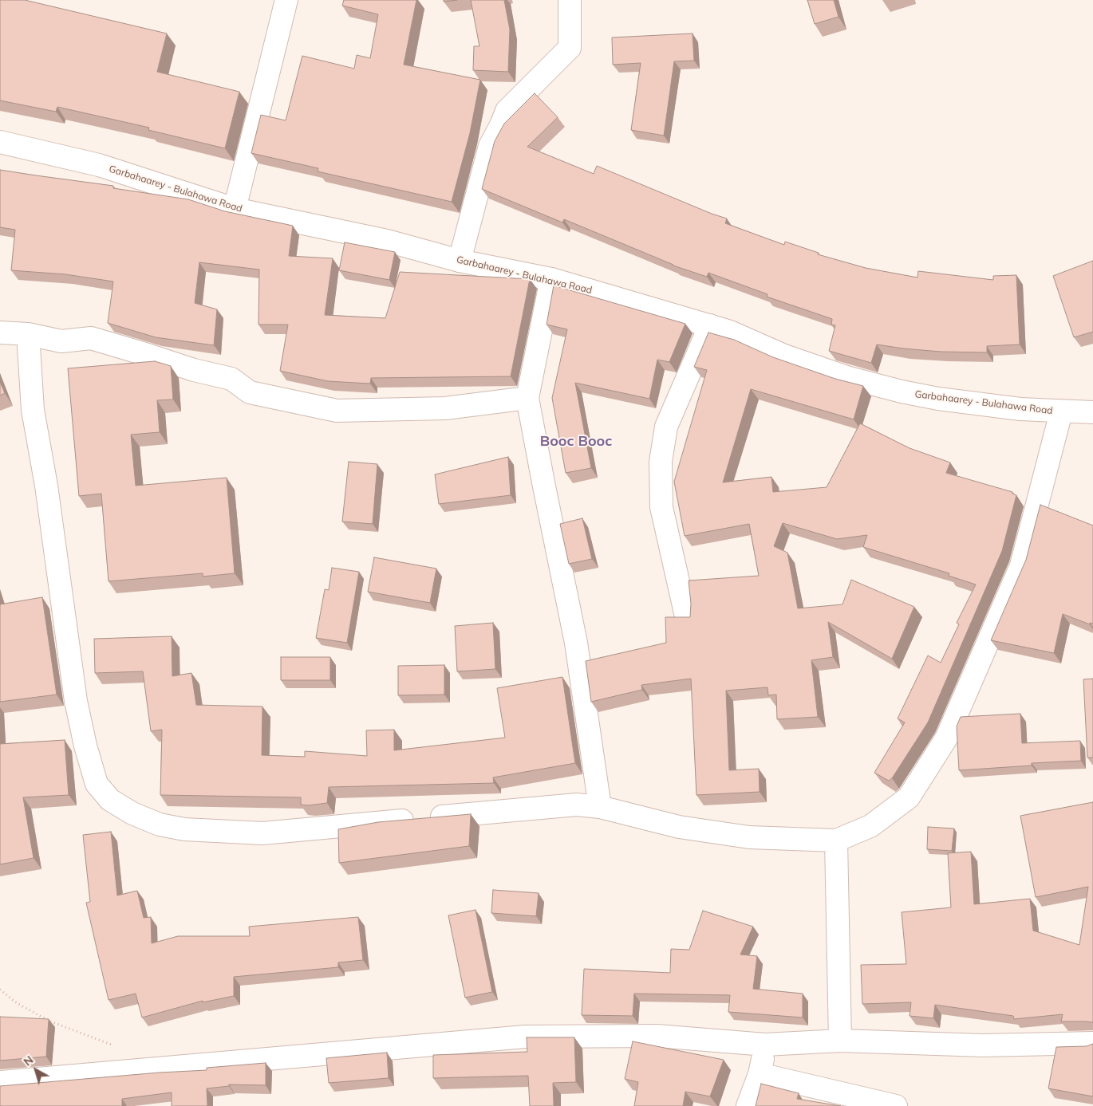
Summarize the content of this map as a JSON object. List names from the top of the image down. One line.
{"streets":{"street":["Garbahaarey - Bulahawa Road"]},"districts":["Booc Booc"],"north":"top left"}
